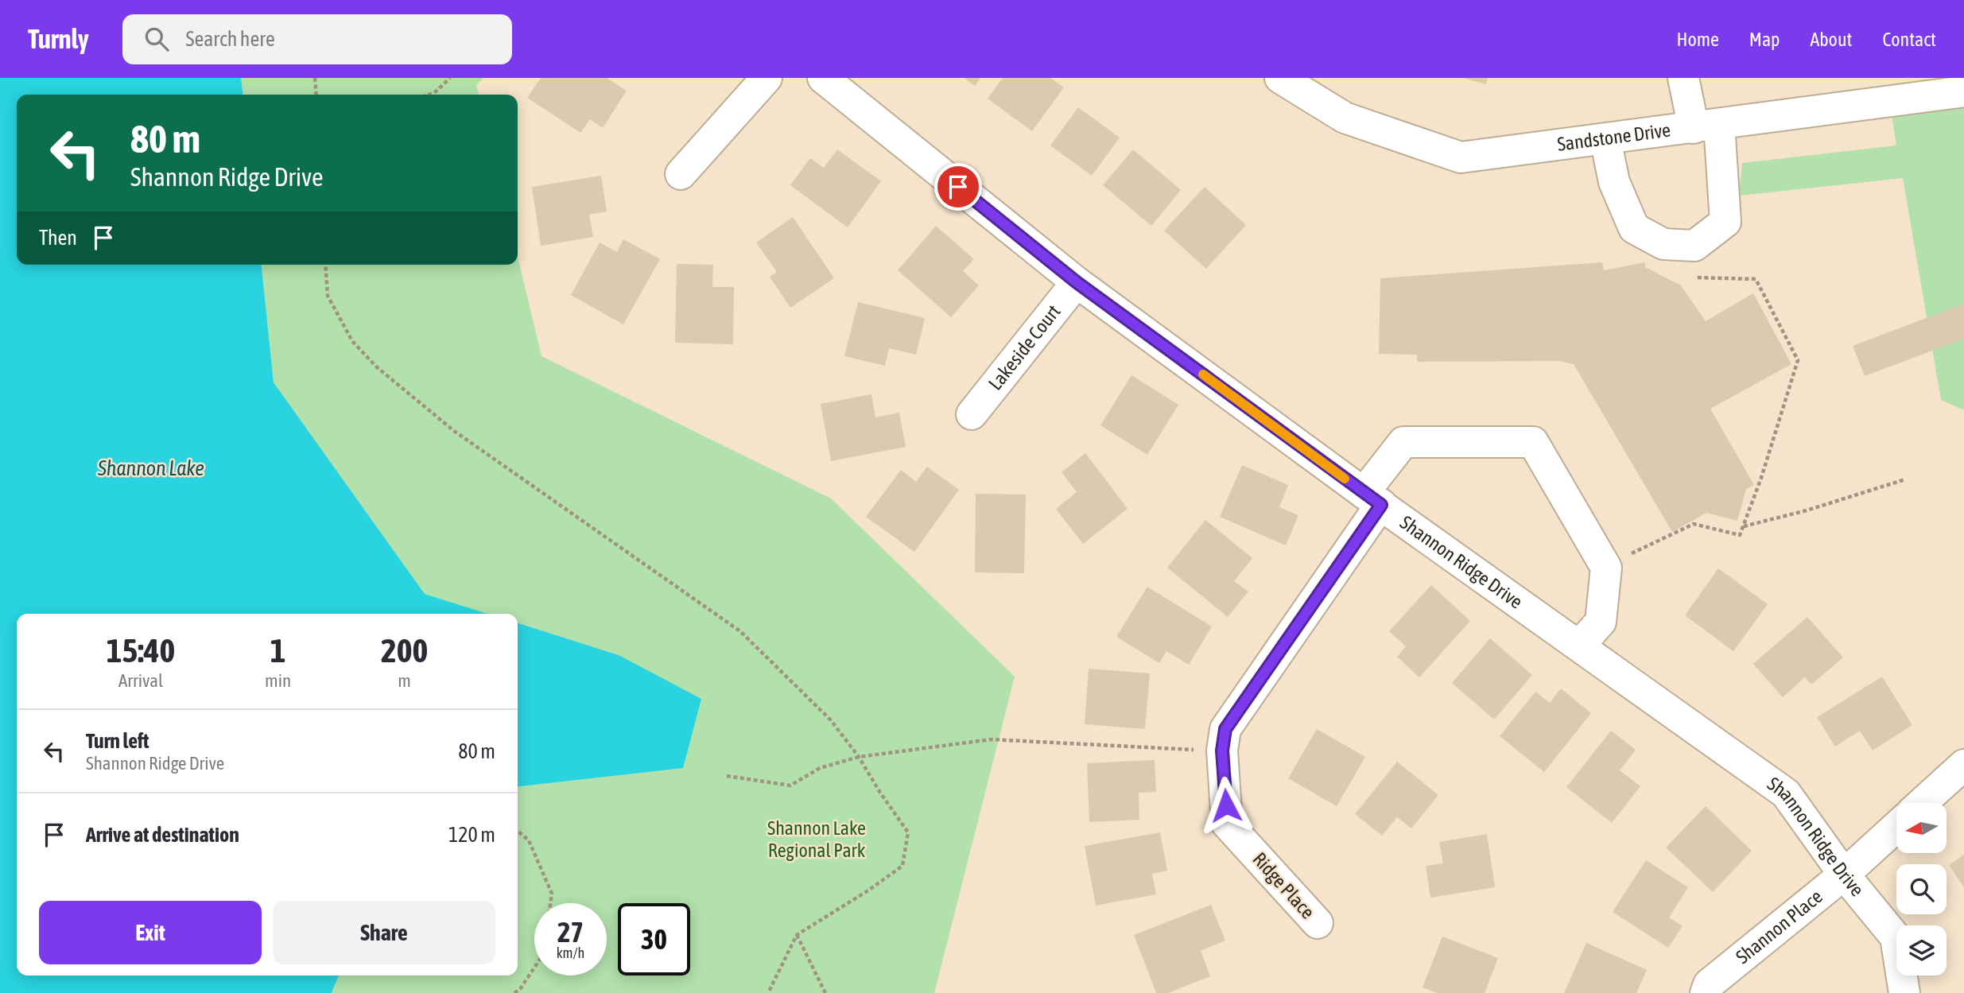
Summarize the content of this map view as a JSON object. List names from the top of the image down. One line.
{"streets":{"street":["Sandstone Drive","Lakeside Court","Shannon Ridge Drive","Ridge Place","Shannon Place"]},"crossings":[["Lakeside Court","Shannon Ridge Drive"],["Shannon Ridge Drive","Ridge Place"],["Shannon Ridge Drive","Shannon Place"]],"water":["Shannon Lake"],"parks":["Shannon Lake Regional Park"],"north":"left","page":{"header":"Turnly","search":"Search here","nav":["Home","Map","About","Contact"],"turn":["80 m","Shannon Ridge Drive"],"then":"Then","eta":["15:40","Arrival","1","min","200","m"],"list":[{"name":"Turn left","note":"Shannon Ridge Drive","value":"80 m"},{"name":"Arrive at destination","value":"120 m"}],"buttons":["Exit","Share"],"speed":"27 km/h","limit":"30"}}
